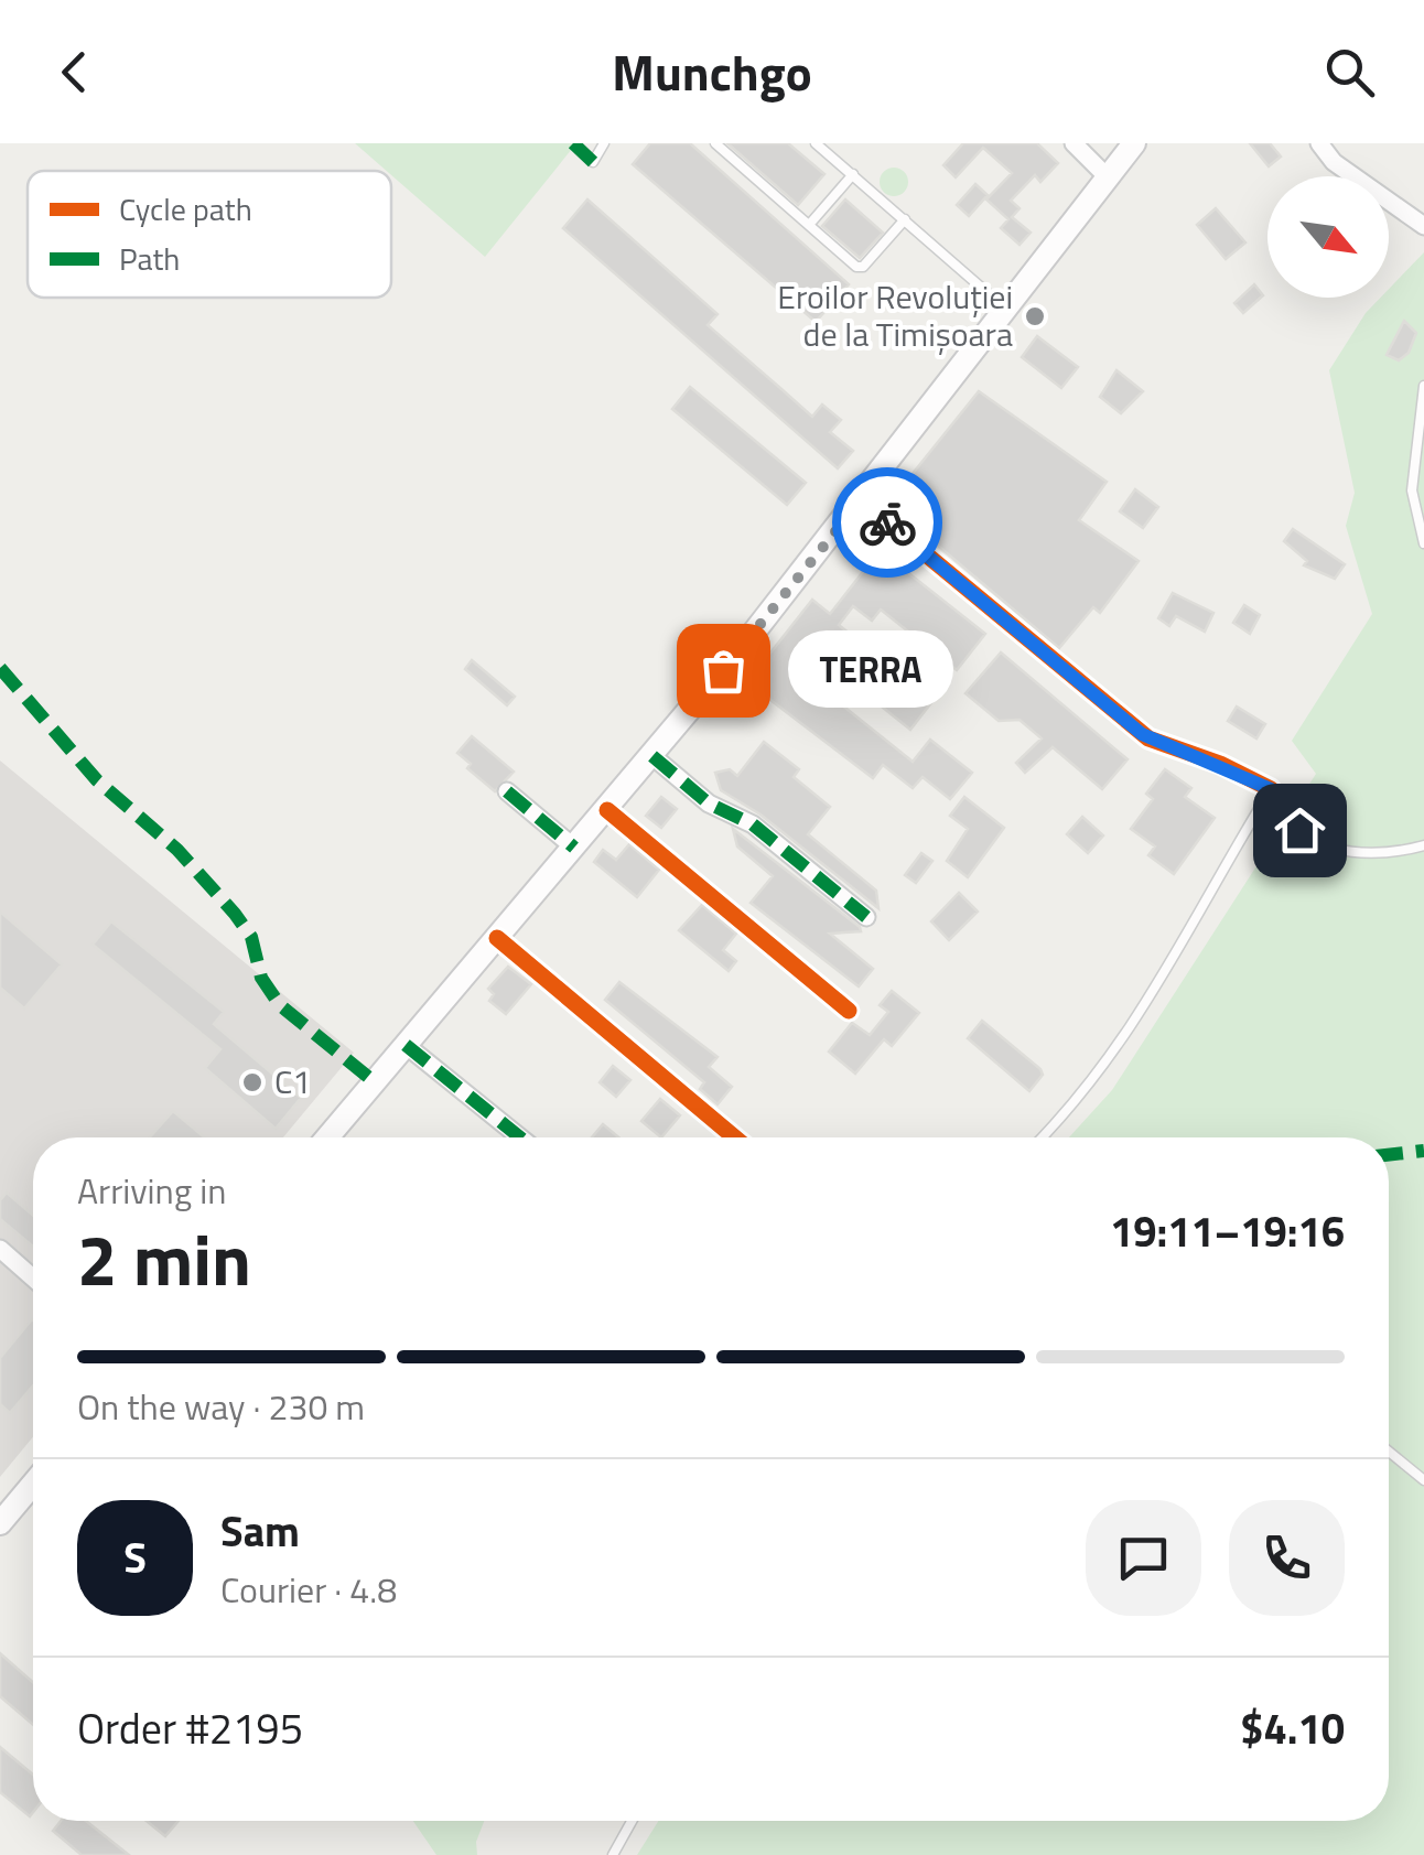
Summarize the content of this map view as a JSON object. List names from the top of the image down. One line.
{"places":["Eroilor Revoluției de la Timișoara","TERRA","C1"],"legend":["Cycle path","Path"],"north":"bottom right","page":{"header":"Munchgo","bubble":"TERRA","heading":["2 min","Arriving in","19:11–19:16"],"panel":["Sam","Courier · 4.8","Order #2195","$4.10"],"bar":"On the way · 230 m","round":"S"}}
